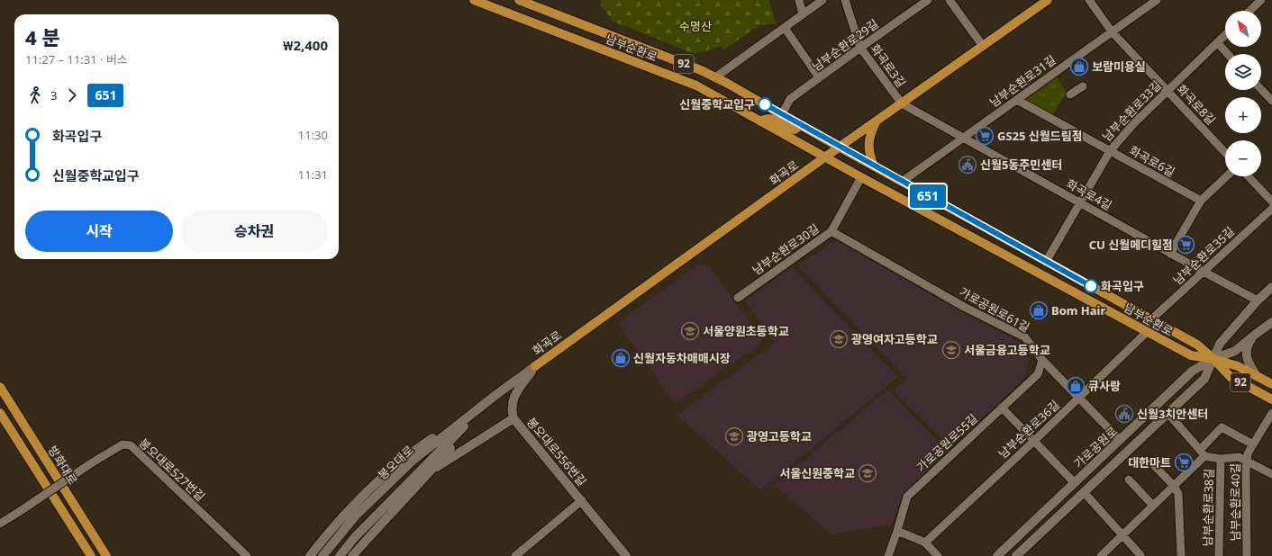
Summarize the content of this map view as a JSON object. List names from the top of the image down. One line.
{"streets":{"main road":["남부순환로","92","화곡로","방화대로"],"street":["남부순환로29길","화곡로3길","남부순환로31길","화곡로8길","남부순환로33길","화곡로6길","화곡로4길","남부순환로30길","남부순환로35길","가로공원로61길","남부순환로36길","가로공원로55길","가로공원로","봉오대로556번길","봉오대로","봉오대로527번길","남부순환로40길","남부순환로38길"]},"crossings":[["남부순환로29길","남부순환로"],["남부순환로29길","화곡로3길"],["남부순환로","남부순환로31길"],["남부순환로","남부순환로33길"],["남부순환로","화곡로"],["남부순환로","남부순환로30길"],["남부순환로","남부순환로35길"],["남부순환로","남부순환로36길"],["남부순환로","가로공원로"],["화곡로3길","화곡로"],["화곡로3길","화곡로4길"],["남부순환로31길","화곡로8길"],["남부순환로31길","화곡로6길"],["남부순환로31길","화곡로4길"],["화곡로8길","남부순환로33길"],["남부순환로33길","화곡로6길"],["남부순환로33길","화곡로4길"],["화곡로","화곡로4길"],["화곡로","봉오대로"],["화곡로4길","남부순환로35길"],["화곡로4길","가로공원로"],["남부순환로30길","가로공원로61길"],["가로공원로61길","남부순환로36길"],["가로공원로61길","가로공원로55길"],["가로공원로61길","가로공원로"]],"parks":["수명산"],"places":{"shop":["보람미용실","Bom Hair","신월자동차매매시장","큐사랑"],"other":["신월중학교입구","화곡입구"],"supermarket":["GS25 신월드림점","CU 신월메디힐점","대한마트"],"public building":["신월5동주민센터","신월3치안센터"],"school or university":["서울양원초등학교","광영여자고등학교","서울금융고등학교","광영고등학교","서울신원중학교"]},"lines":["bus line 651"],"north":"top left","page":{"on_map":"651","map_buttons":["+","−"],"heading":["4 분","11:27 – 11:31 · 버스","₩2,400"],"legs":["3","651"],"list":[{"name":"화곡입구","value":"11:30"},{"name":"신월중학교입구","value":"11:31"}],"buttons":["시작","승차권"]}}
